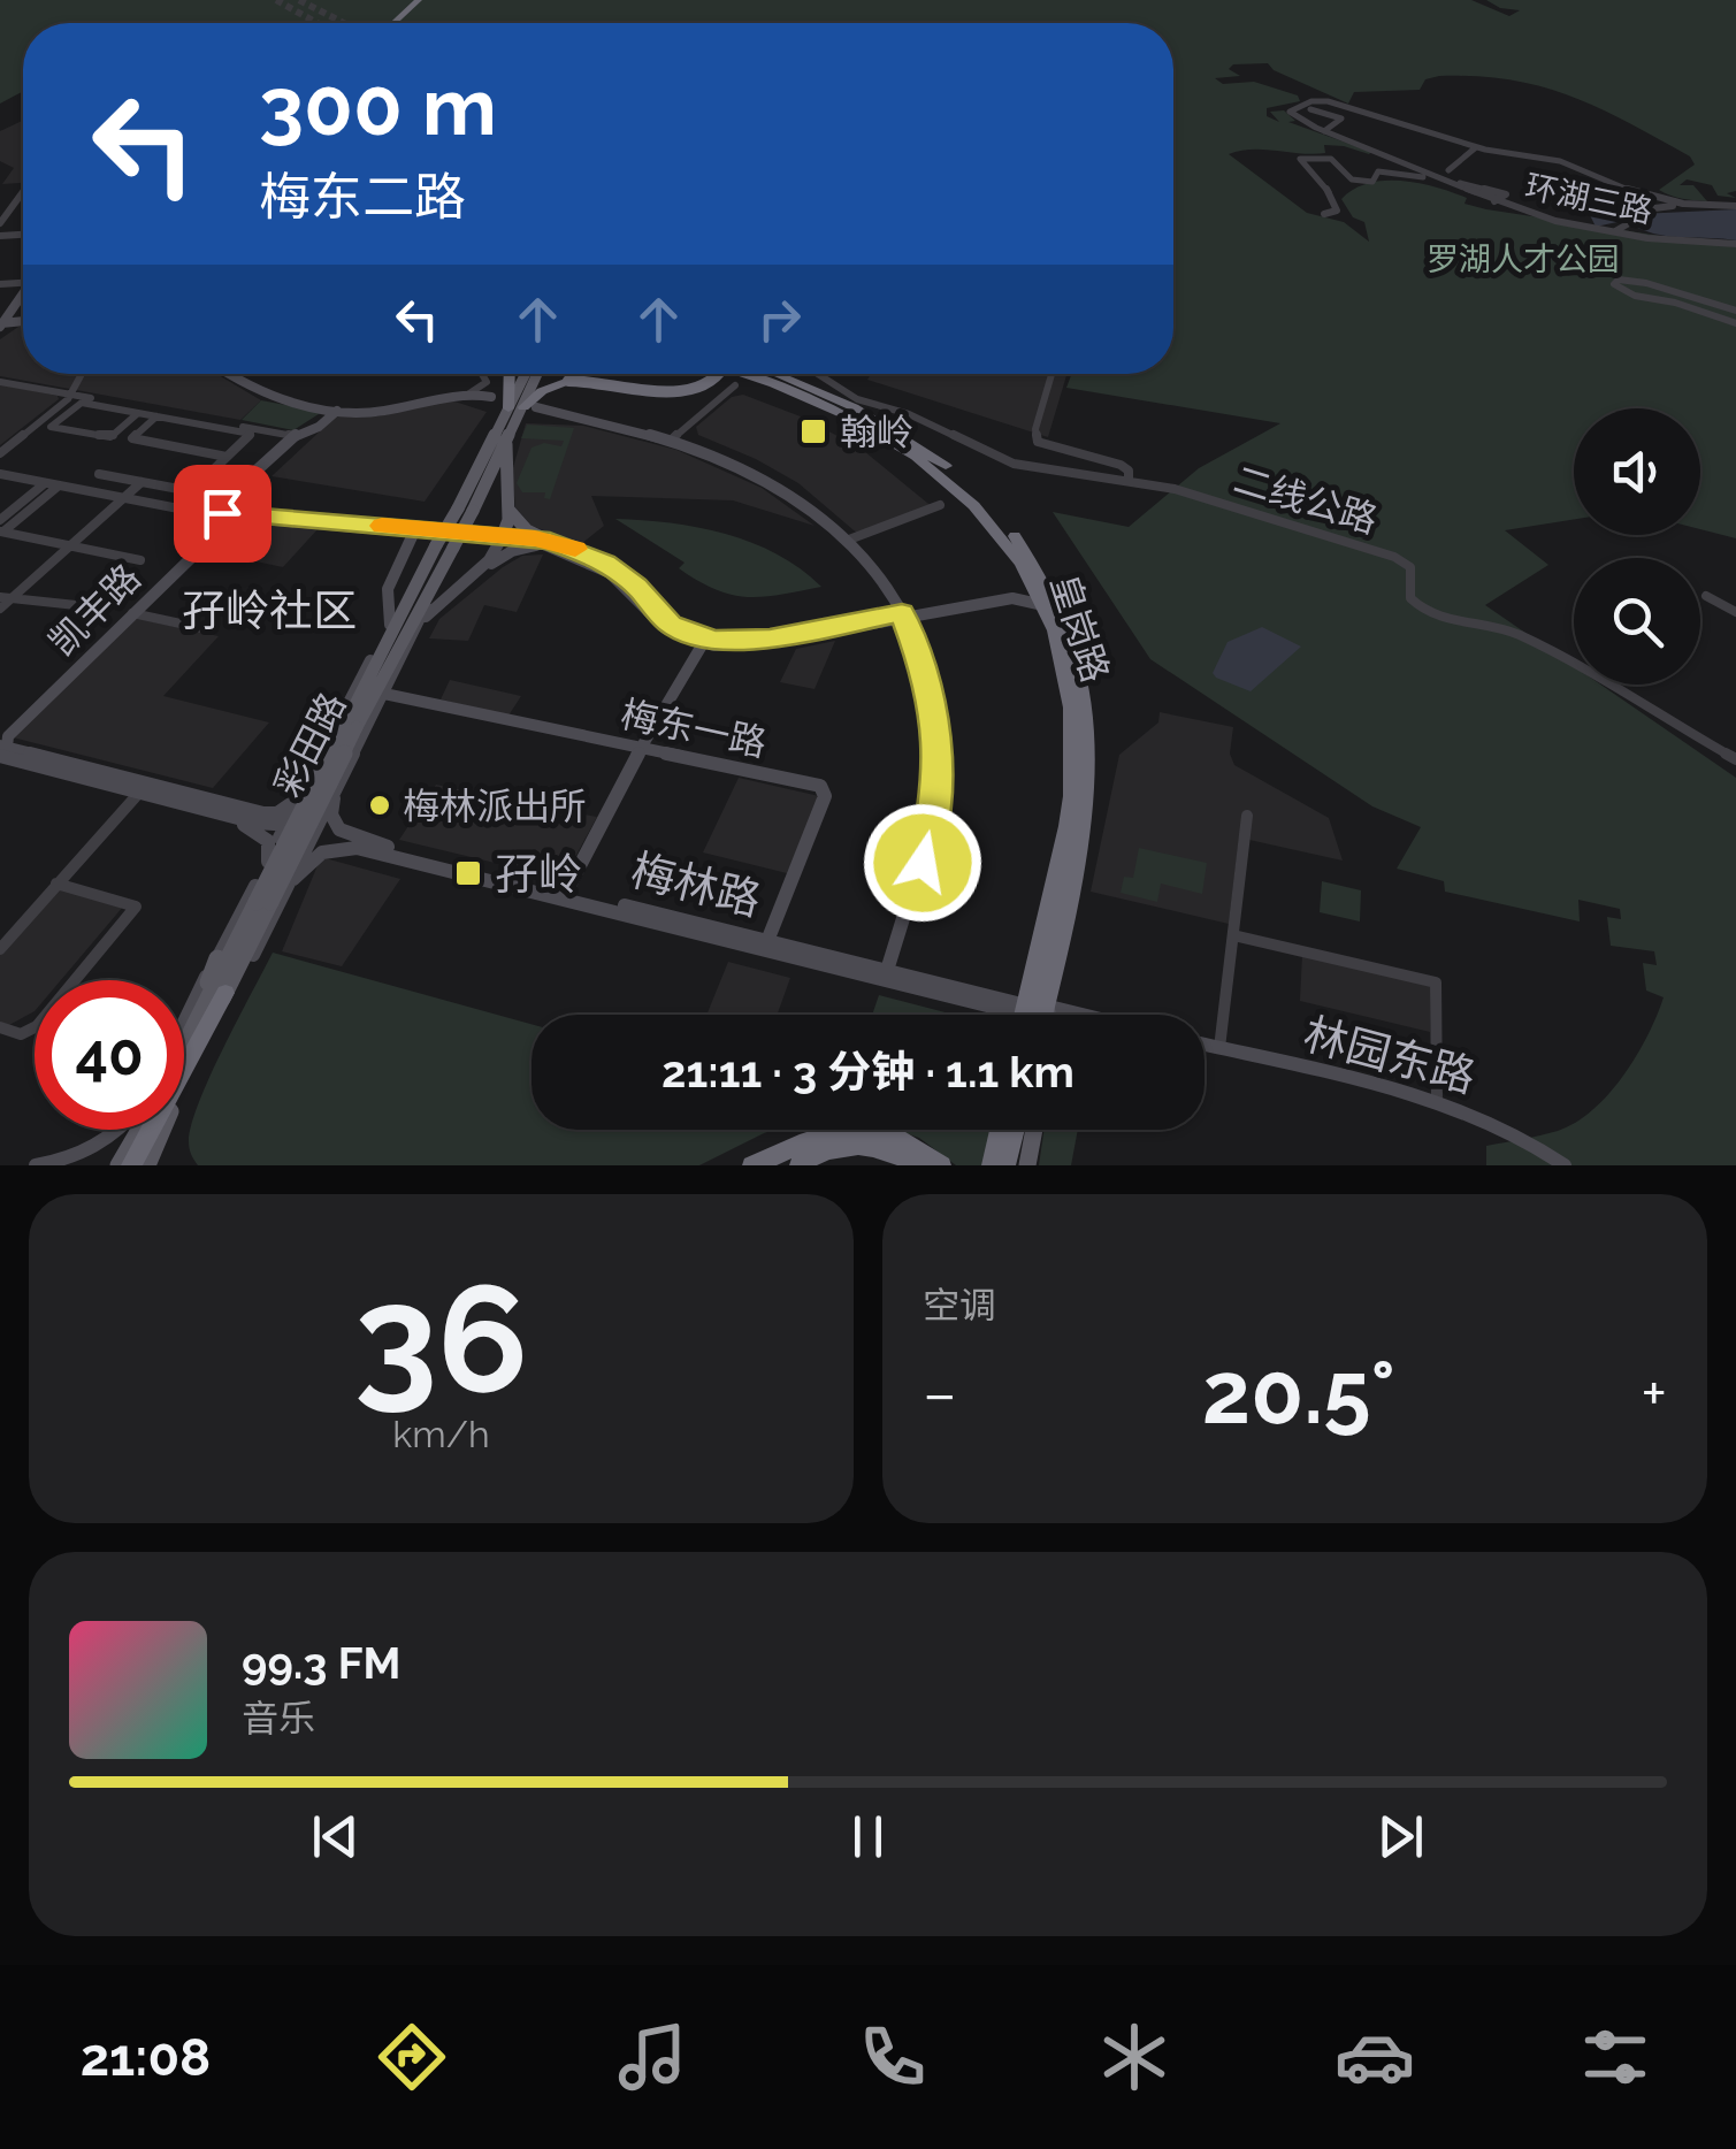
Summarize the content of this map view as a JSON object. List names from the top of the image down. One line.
{"streets":{"highway":["皇岗路"],"main road":["彩田路"],"street":["环湖三路","二线公路","凯丰路","梅东一路","梅林路","林园东路"]},"crossings":[["皇岗路","梅林路"],["梅东一路","梅林路"]],"districts":["孖岭社区"],"parks":["罗湖人才公园"],"places":{"transit":["翰岭","孖岭"],"other":["梅林派出所"]},"page":{"turn":["300 m","梅东二路"],"limit":"40","trip":"21:11 · 3 分钟 · 1.1 km","tile":[["36","km/h"],"空调"],"heat":["−","20.5°","+"],"song":["99.3 FM","音乐"],"tabs":"21:08"}}
